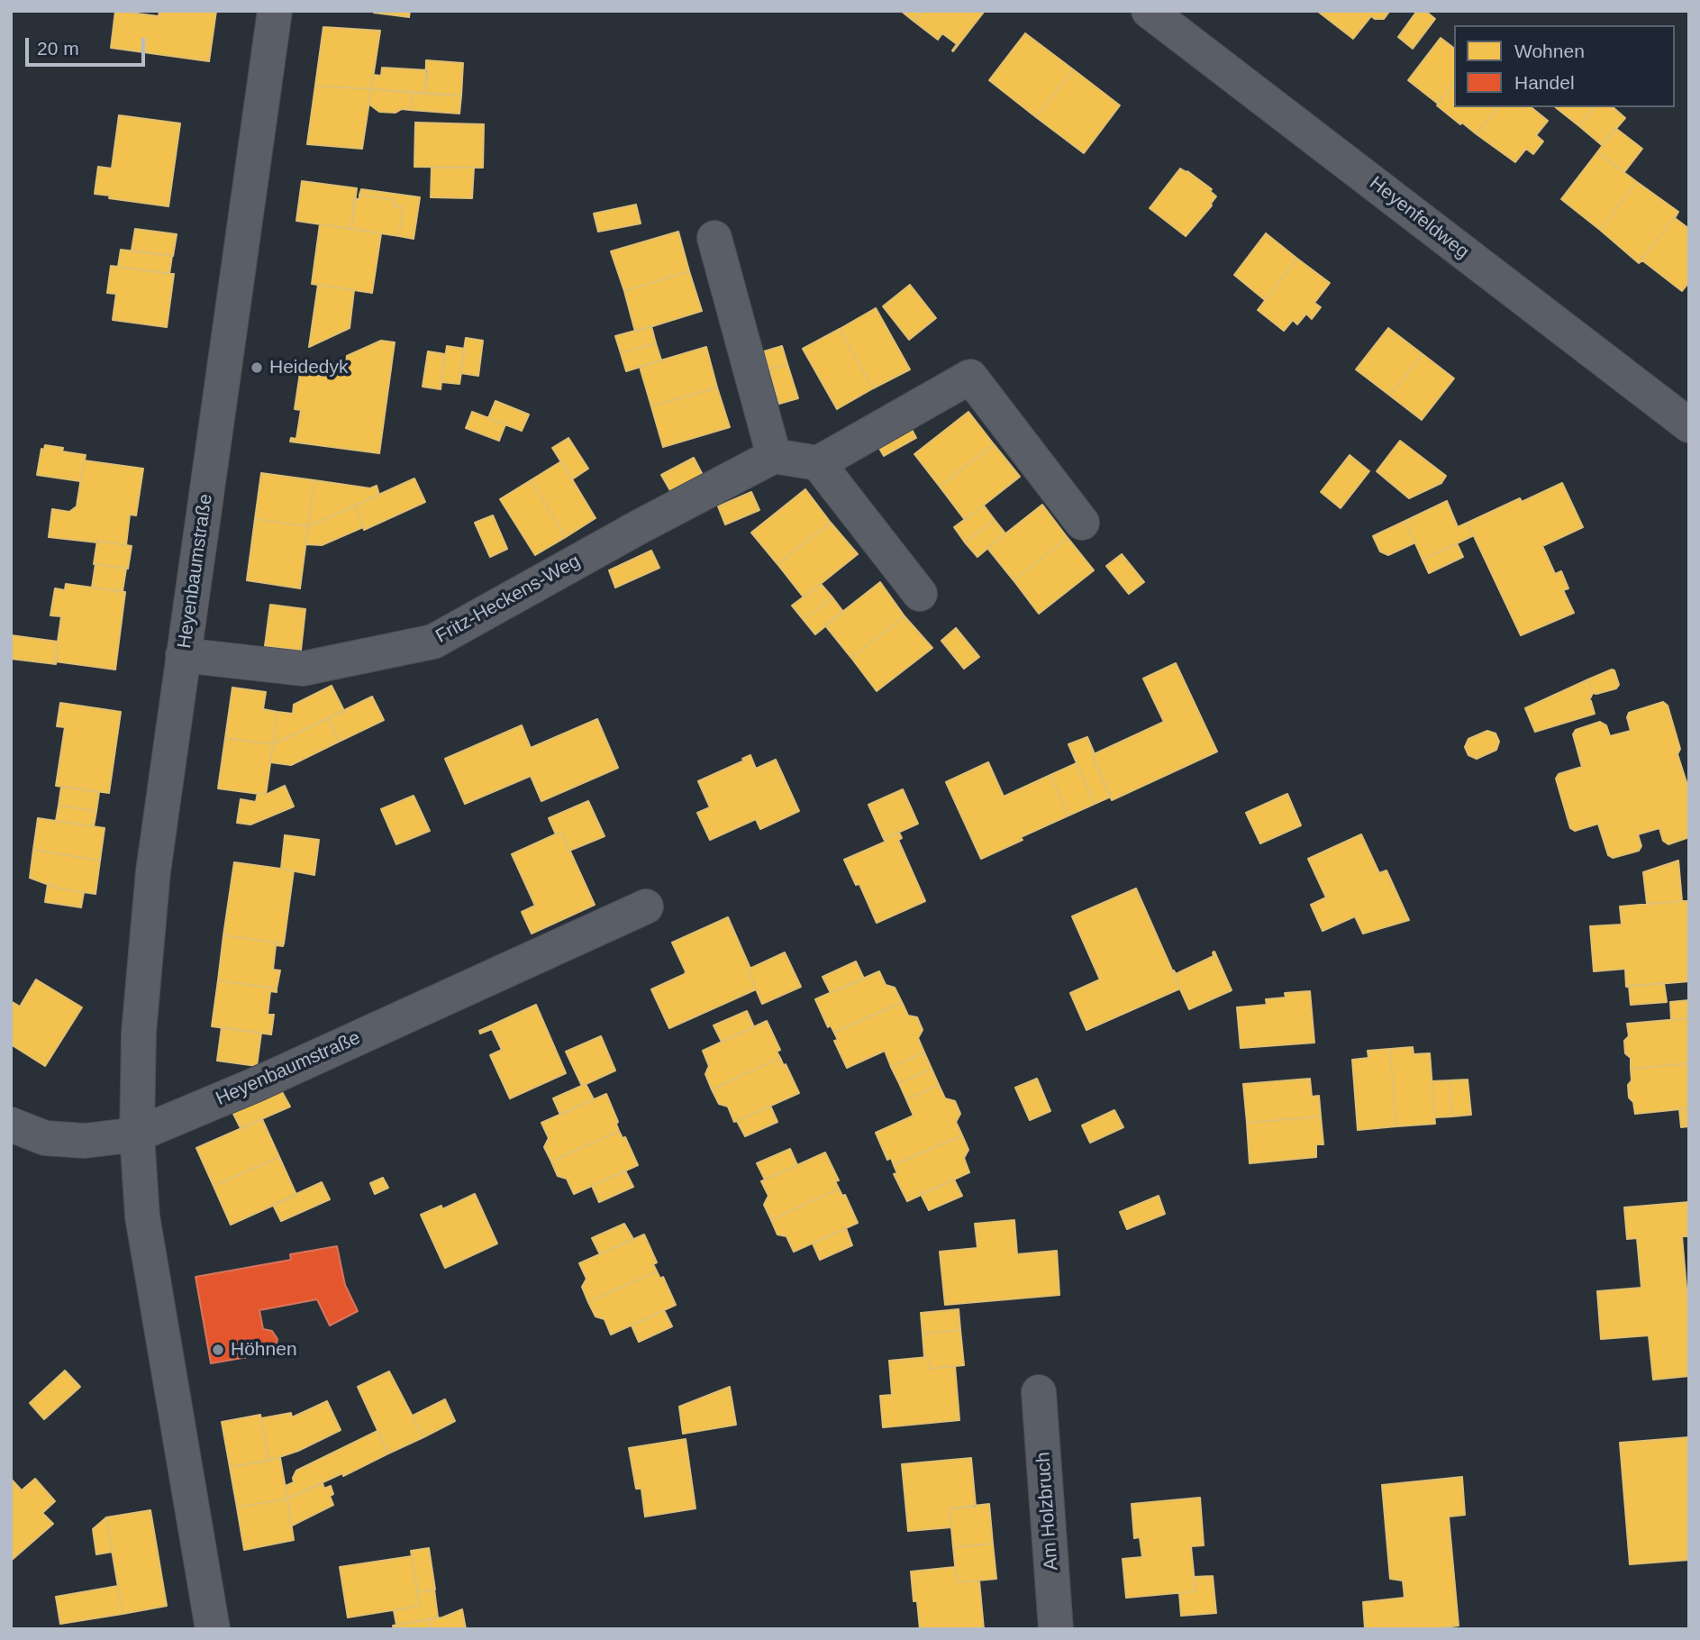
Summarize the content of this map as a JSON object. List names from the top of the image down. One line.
{"streets":{"street":["Heyenfeldweg","Heyenbaumstraße","Fritz-Heckens-Weg","Am Holzbruch"]},"crossings":[["Heyenbaumstraße","Fritz-Heckens-Weg"]],"places":["Heidedyk","Höhnen"],"legend":["Wohnen","Handel"],"scale_bar":"20 m"}
